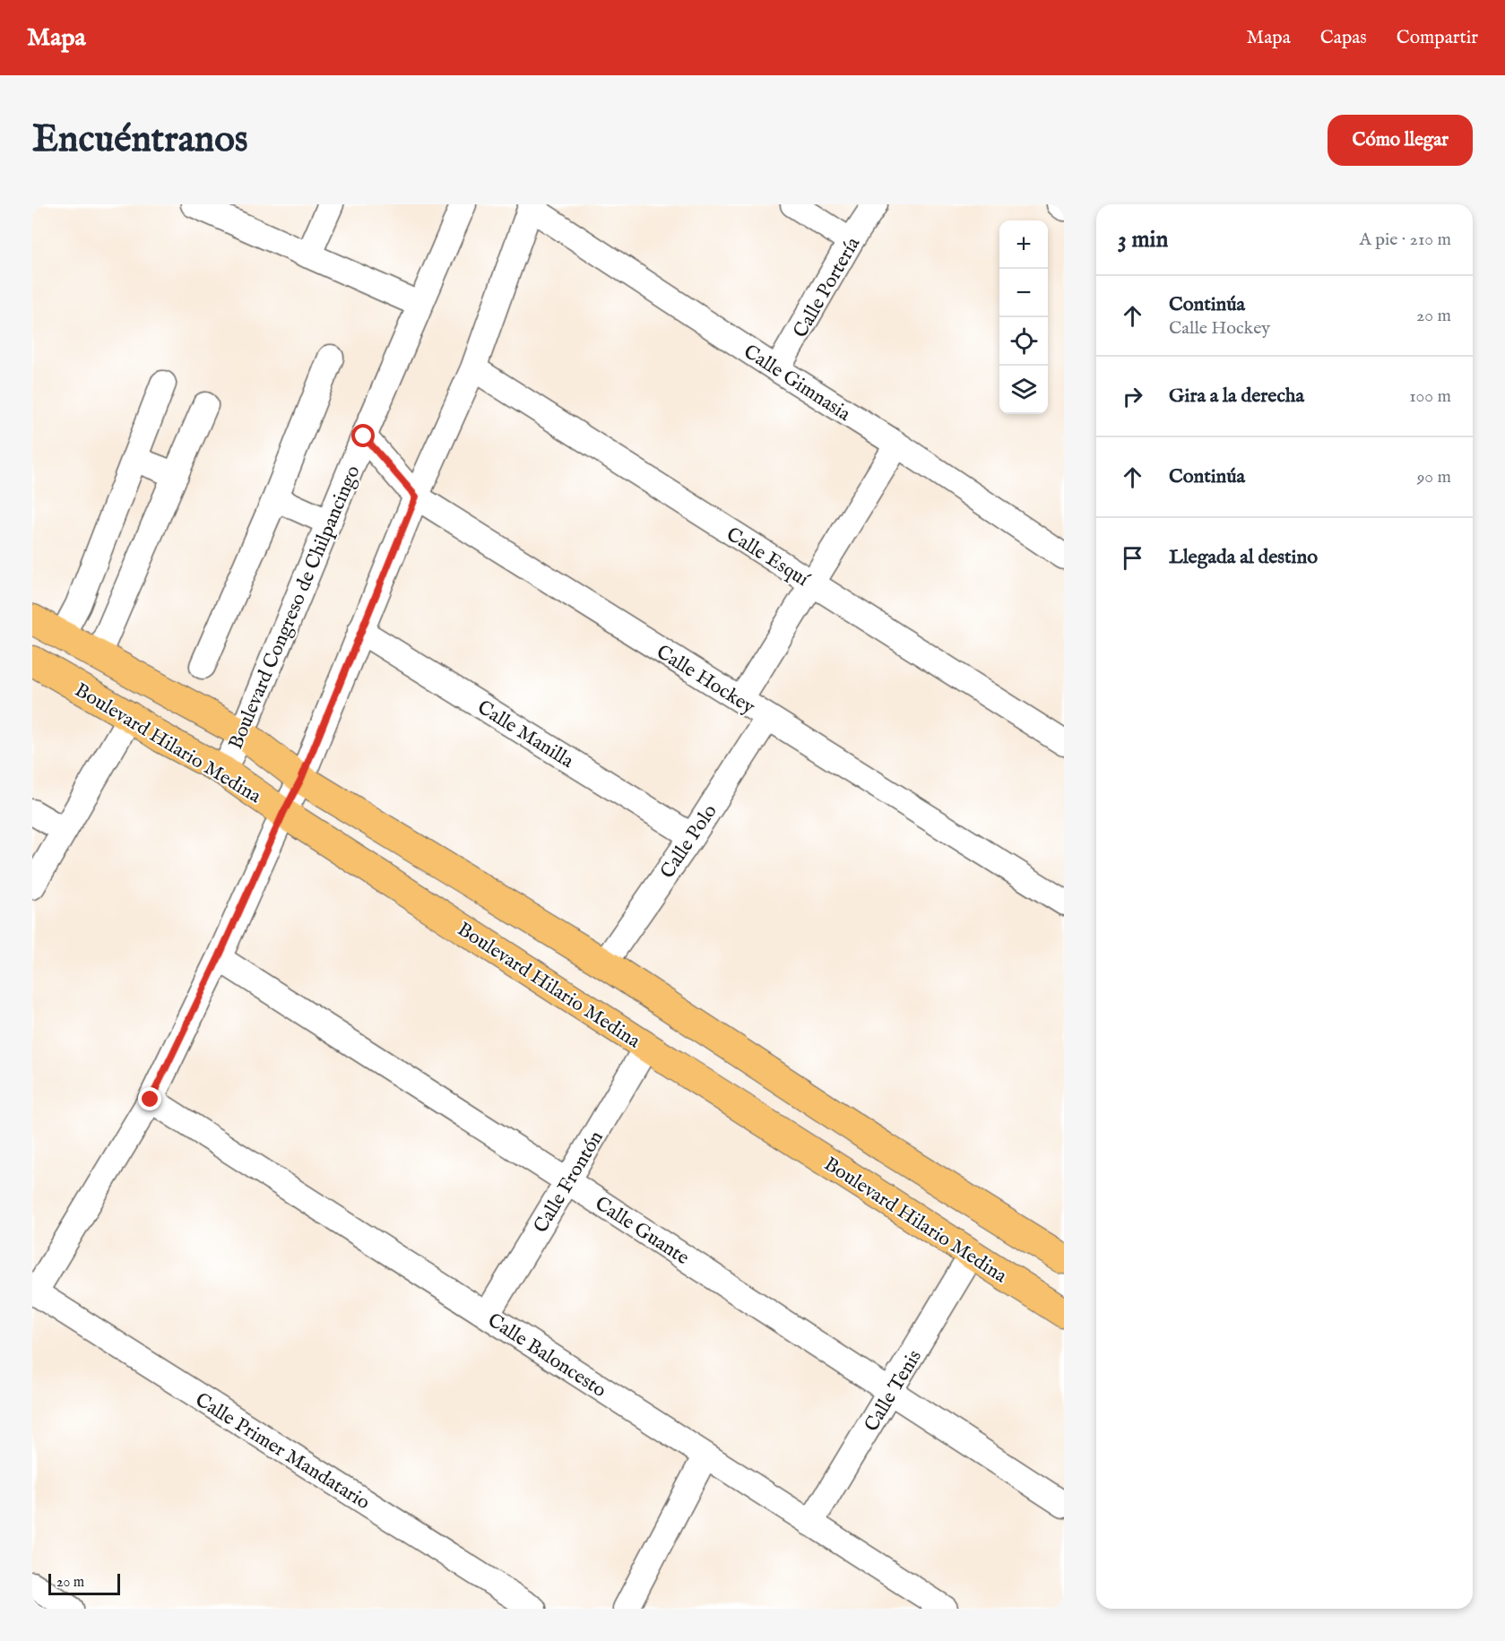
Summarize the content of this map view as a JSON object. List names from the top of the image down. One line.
{"streets":{"main road":["Boulevard Hilario Medina"],"street":["Calle Portería","Calle Gimnasia","Calle Esquí","Boulevard Congreso de Chilpancingo","Calle Hockey","Calle Manilla","Calle Polo","Calle Frontón","Calle Guante","Calle Baloncesto","Calle Tenis","Calle Primer Mandatario"]},"crossings":[["Calle Portería","Calle Gimnasia"],["Boulevard Congreso de Chilpancingo","Calle Hockey"],["Boulevard Congreso de Chilpancingo","Boulevard Hilario Medina"],["Calle Hockey","Calle Polo"],["Calle Manilla","Calle Polo"],["Boulevard Hilario Medina","Calle Polo"],["Boulevard Hilario Medina","Calle Frontón"],["Boulevard Hilario Medina","Calle Tenis"],["Calle Frontón","Calle Guante"],["Calle Frontón","Calle Baloncesto"],["Calle Guante","Calle Tenis"],["Calle Baloncesto","Calle Tenis"]],"scale_bar":"20 m","page":{"header":"Mapa","nav":["Mapa","Capas","Compartir"],"buttons":"Cómo llegar","title":"Encuéntranos","heading":["3 min","A pie · 210 m"],"map_buttons":["+","−"],"list":[["Continúa","Calle Hockey","20 m"],["Gira a la derecha","100 m"],["Continúa","90 m"],"Llegada al destino"],"scale":"20 m"}}
